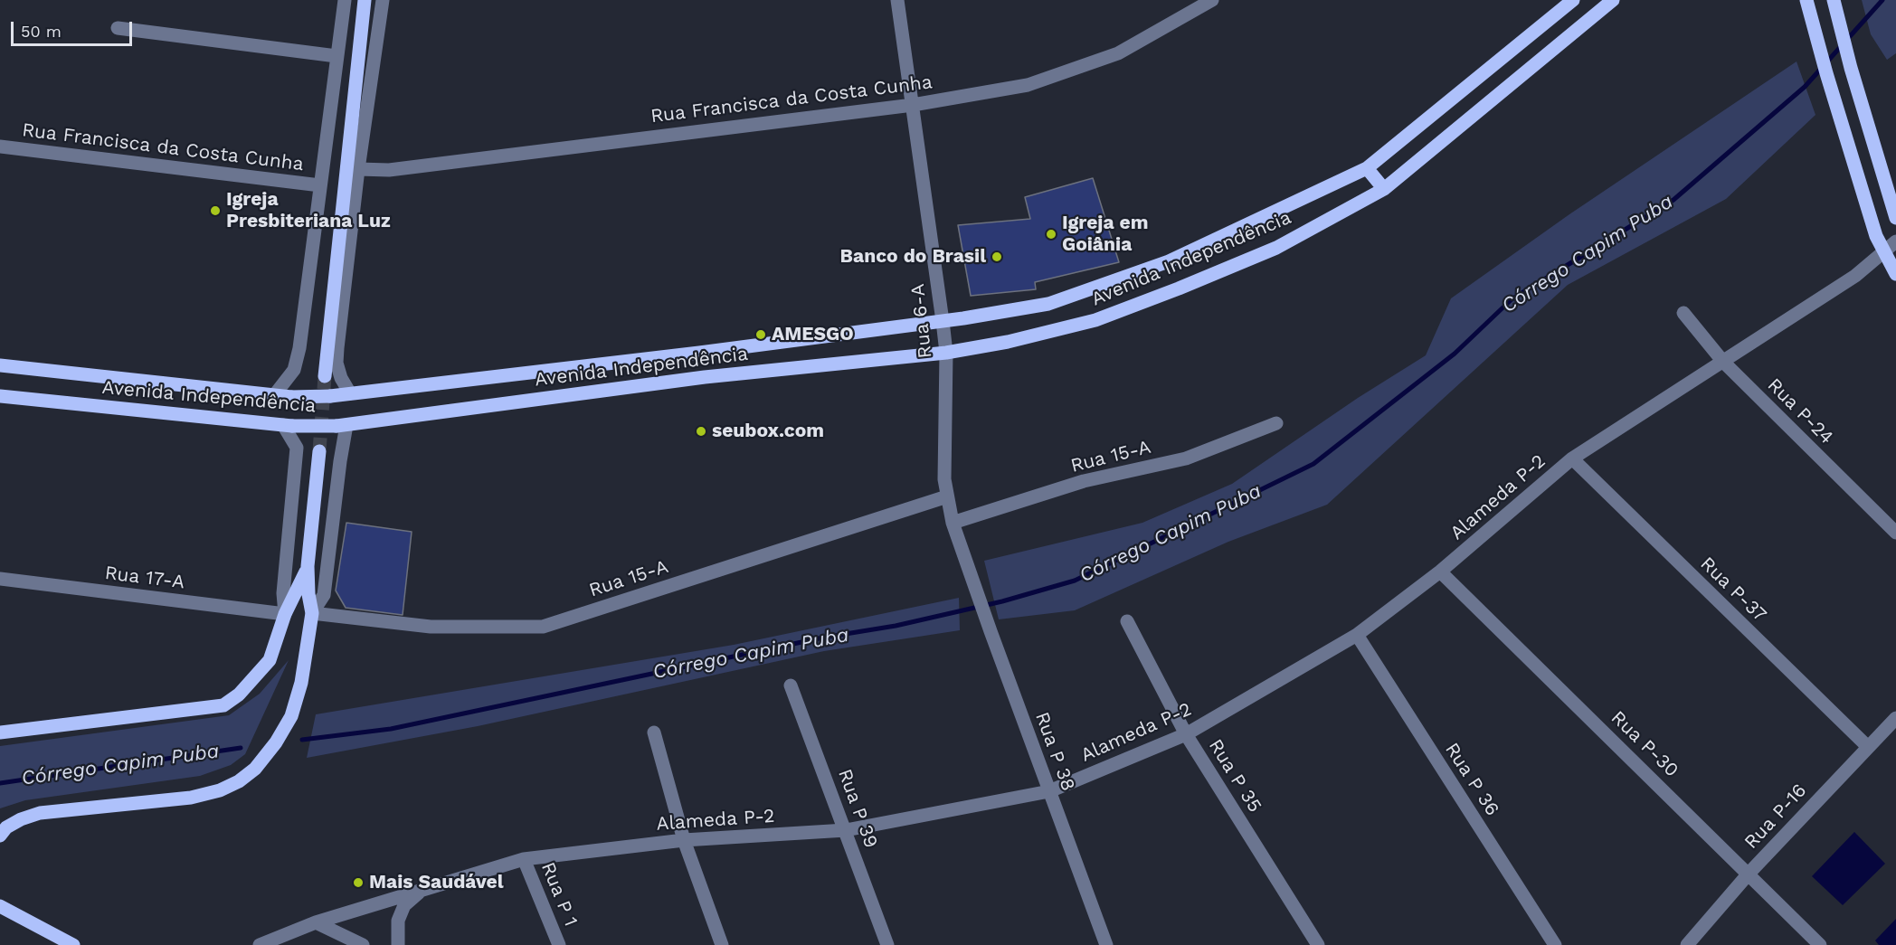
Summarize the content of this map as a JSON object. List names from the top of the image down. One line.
{"streets":{"main road":["Avenida Independência"],"street":["Rua Francisca da Costa Cunha","Rua 6-A","Rua P-24","Rua 15-A","Alameda P-2","Rua 17-A","Rua P-37","Rua P-30","Rua P 38","Rua P 35","Rua P 36","Rua P 39","Rua P-16","Rua P 1"]},"crossings":[["Rua Francisca da Costa Cunha","Rua 6-A"],["Avenida Independência","Rua 6-A"],["Rua 6-A","Rua 15-A"],["Rua 6-A","Rua P 38"],["Rua P-24","Alameda P-2"],["Alameda P-2","Rua P-37"],["Alameda P-2","Rua P-30"],["Alameda P-2","Rua P 38"],["Alameda P-2","Rua P 35"],["Alameda P-2","Rua P 36"],["Alameda P-2","Rua P 39"],["Alameda P-2","Rua P 1"],["Rua P-37","Rua P-16"],["Rua P-30","Rua P-16"]],"water":["Córrego Capim Puba"],"places":["Igreja Presbiteriana Luz","Igreja em Goiânia","Banco do Brasil","AMESGO","seubox.com","Mais Saudável"],"scale_bar":"50 m"}
